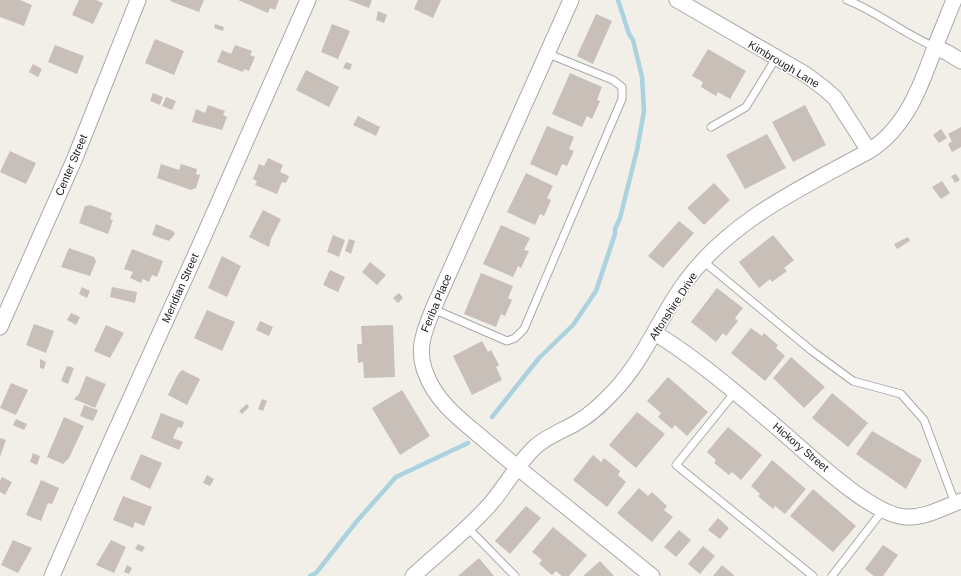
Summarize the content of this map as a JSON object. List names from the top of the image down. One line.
{"streets":{"street":["Kimbrough Lane","Center Street","Meridian Street","Feriba Place","Aftonshire Drive","Hickory Street"]},"crossings":[["Kimbrough Lane","Aftonshire Drive"],["Feriba Place","Aftonshire Drive"],["Aftonshire Drive","Hickory Street"]]}
